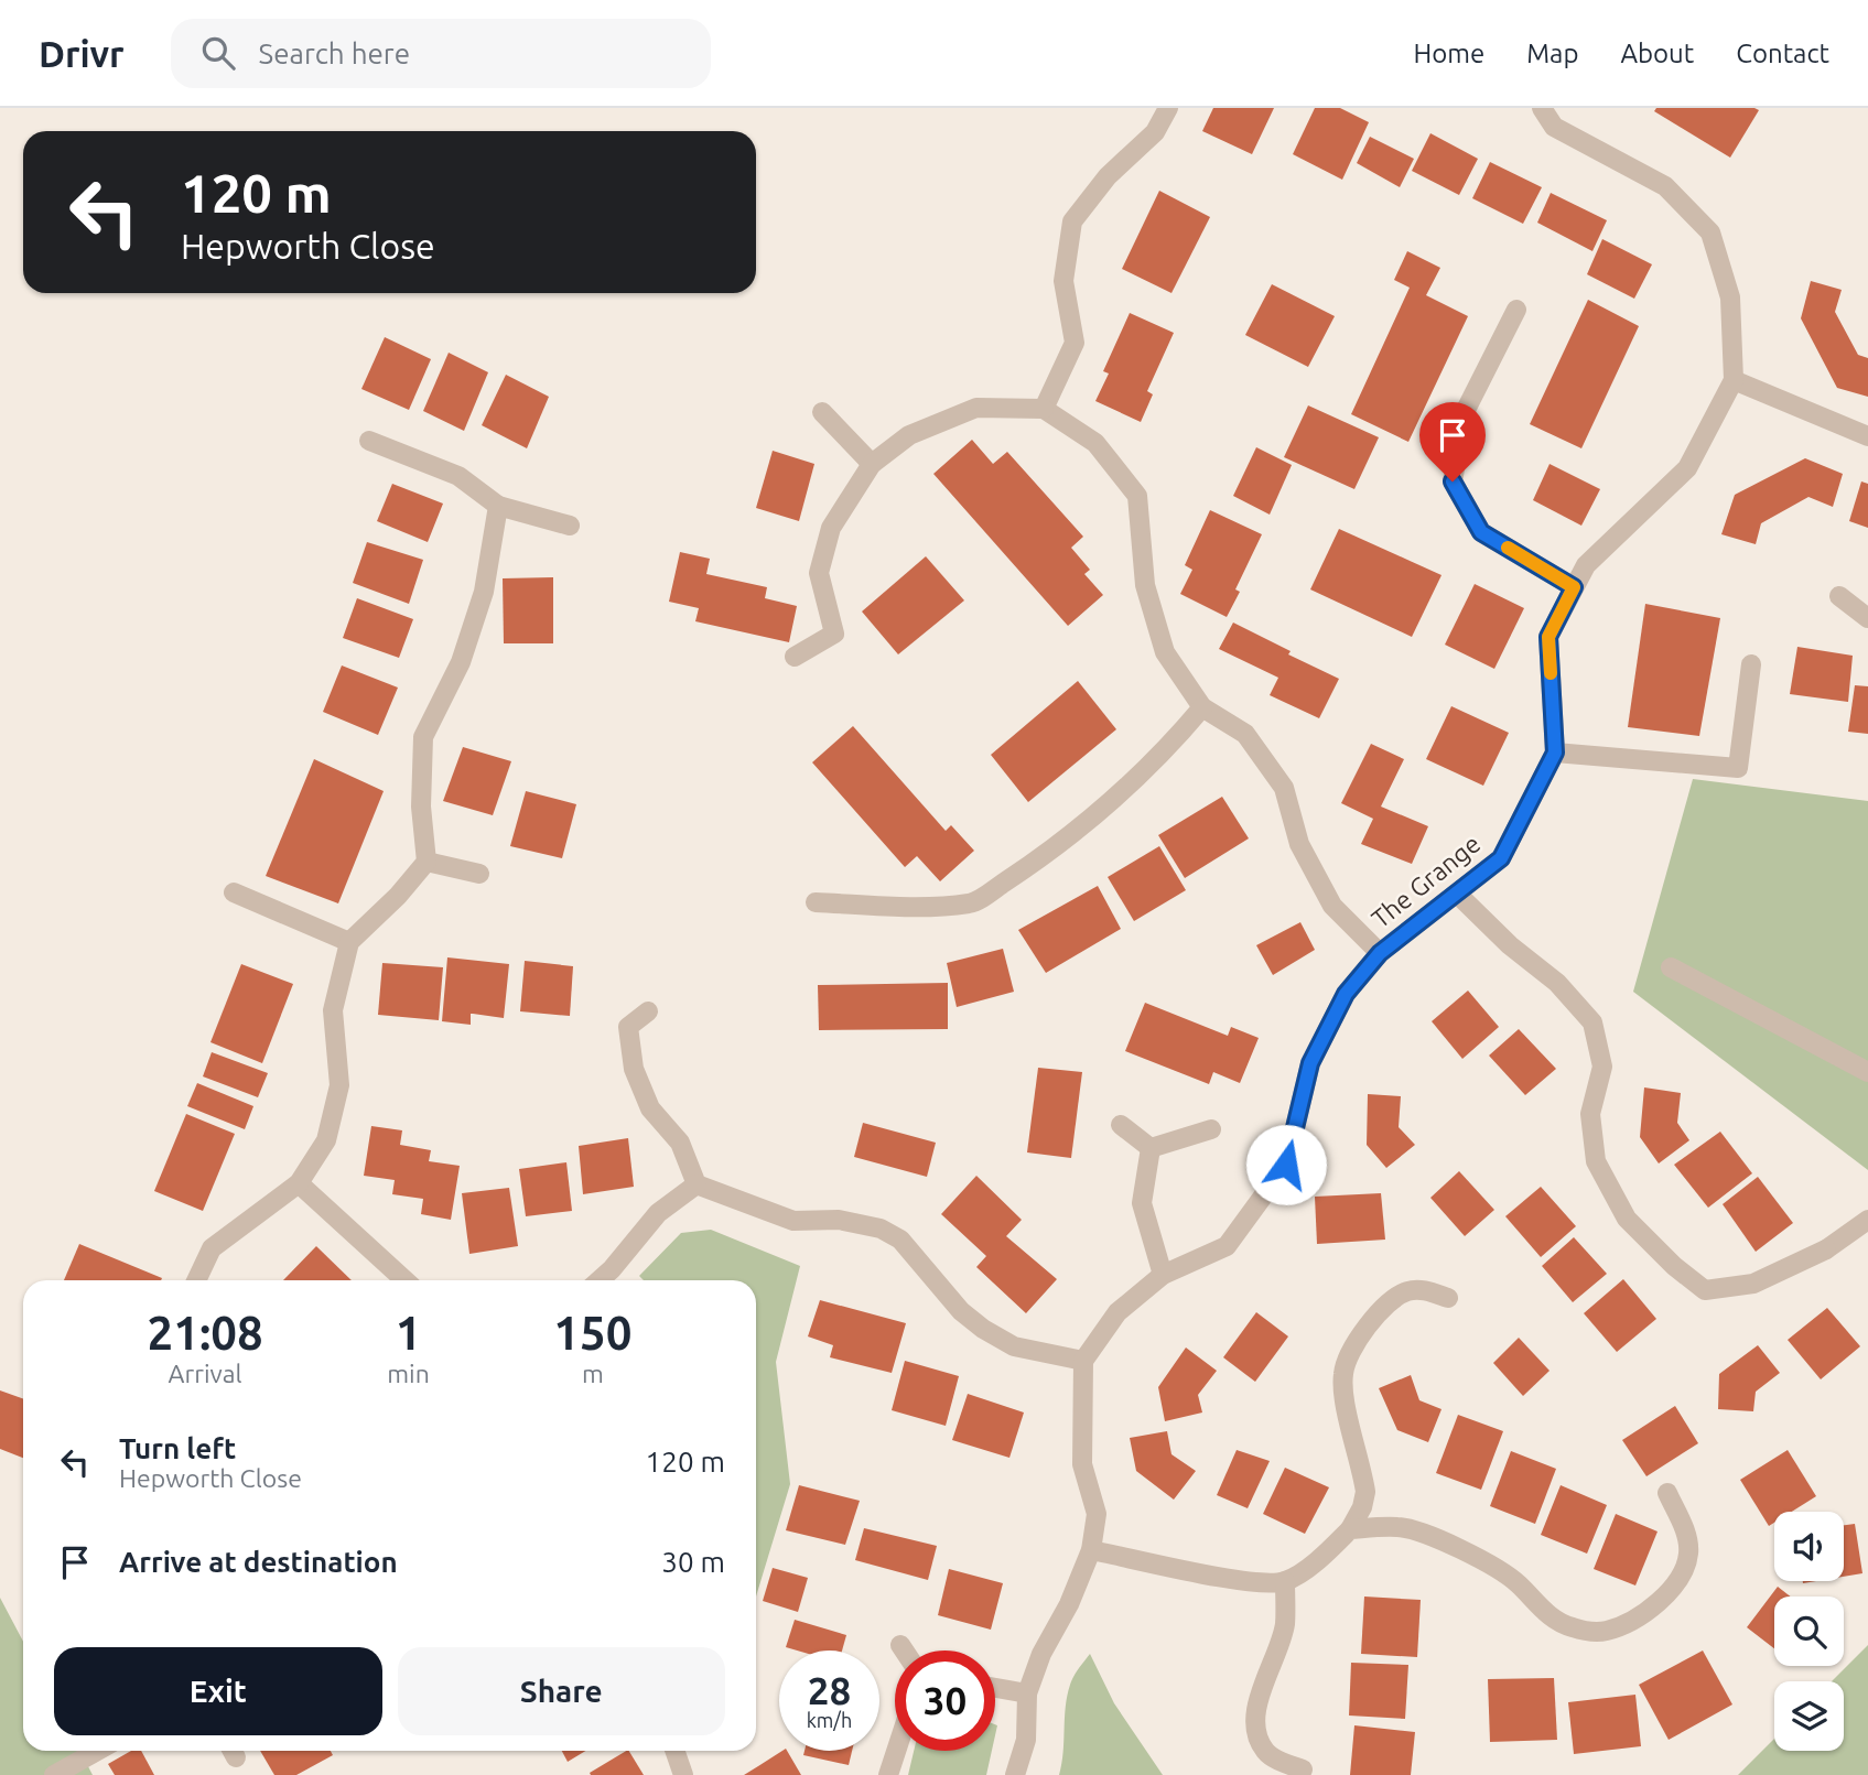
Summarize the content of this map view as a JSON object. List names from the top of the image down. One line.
{"streets":{"street":["The Grange"]},"page":{"header":"Drivr","search":"Search here","nav":["Home","Map","About","Contact"],"turn":["120 m","Hepworth Close"],"eta":["21:08","Arrival","1","min","150","m"],"list":[{"name":"Turn left","note":"Hepworth Close","value":"120 m"},{"name":"Arrive at destination","value":"30 m"}],"buttons":["Exit","Share"],"speed":"28 km/h","limit":"30"}}
